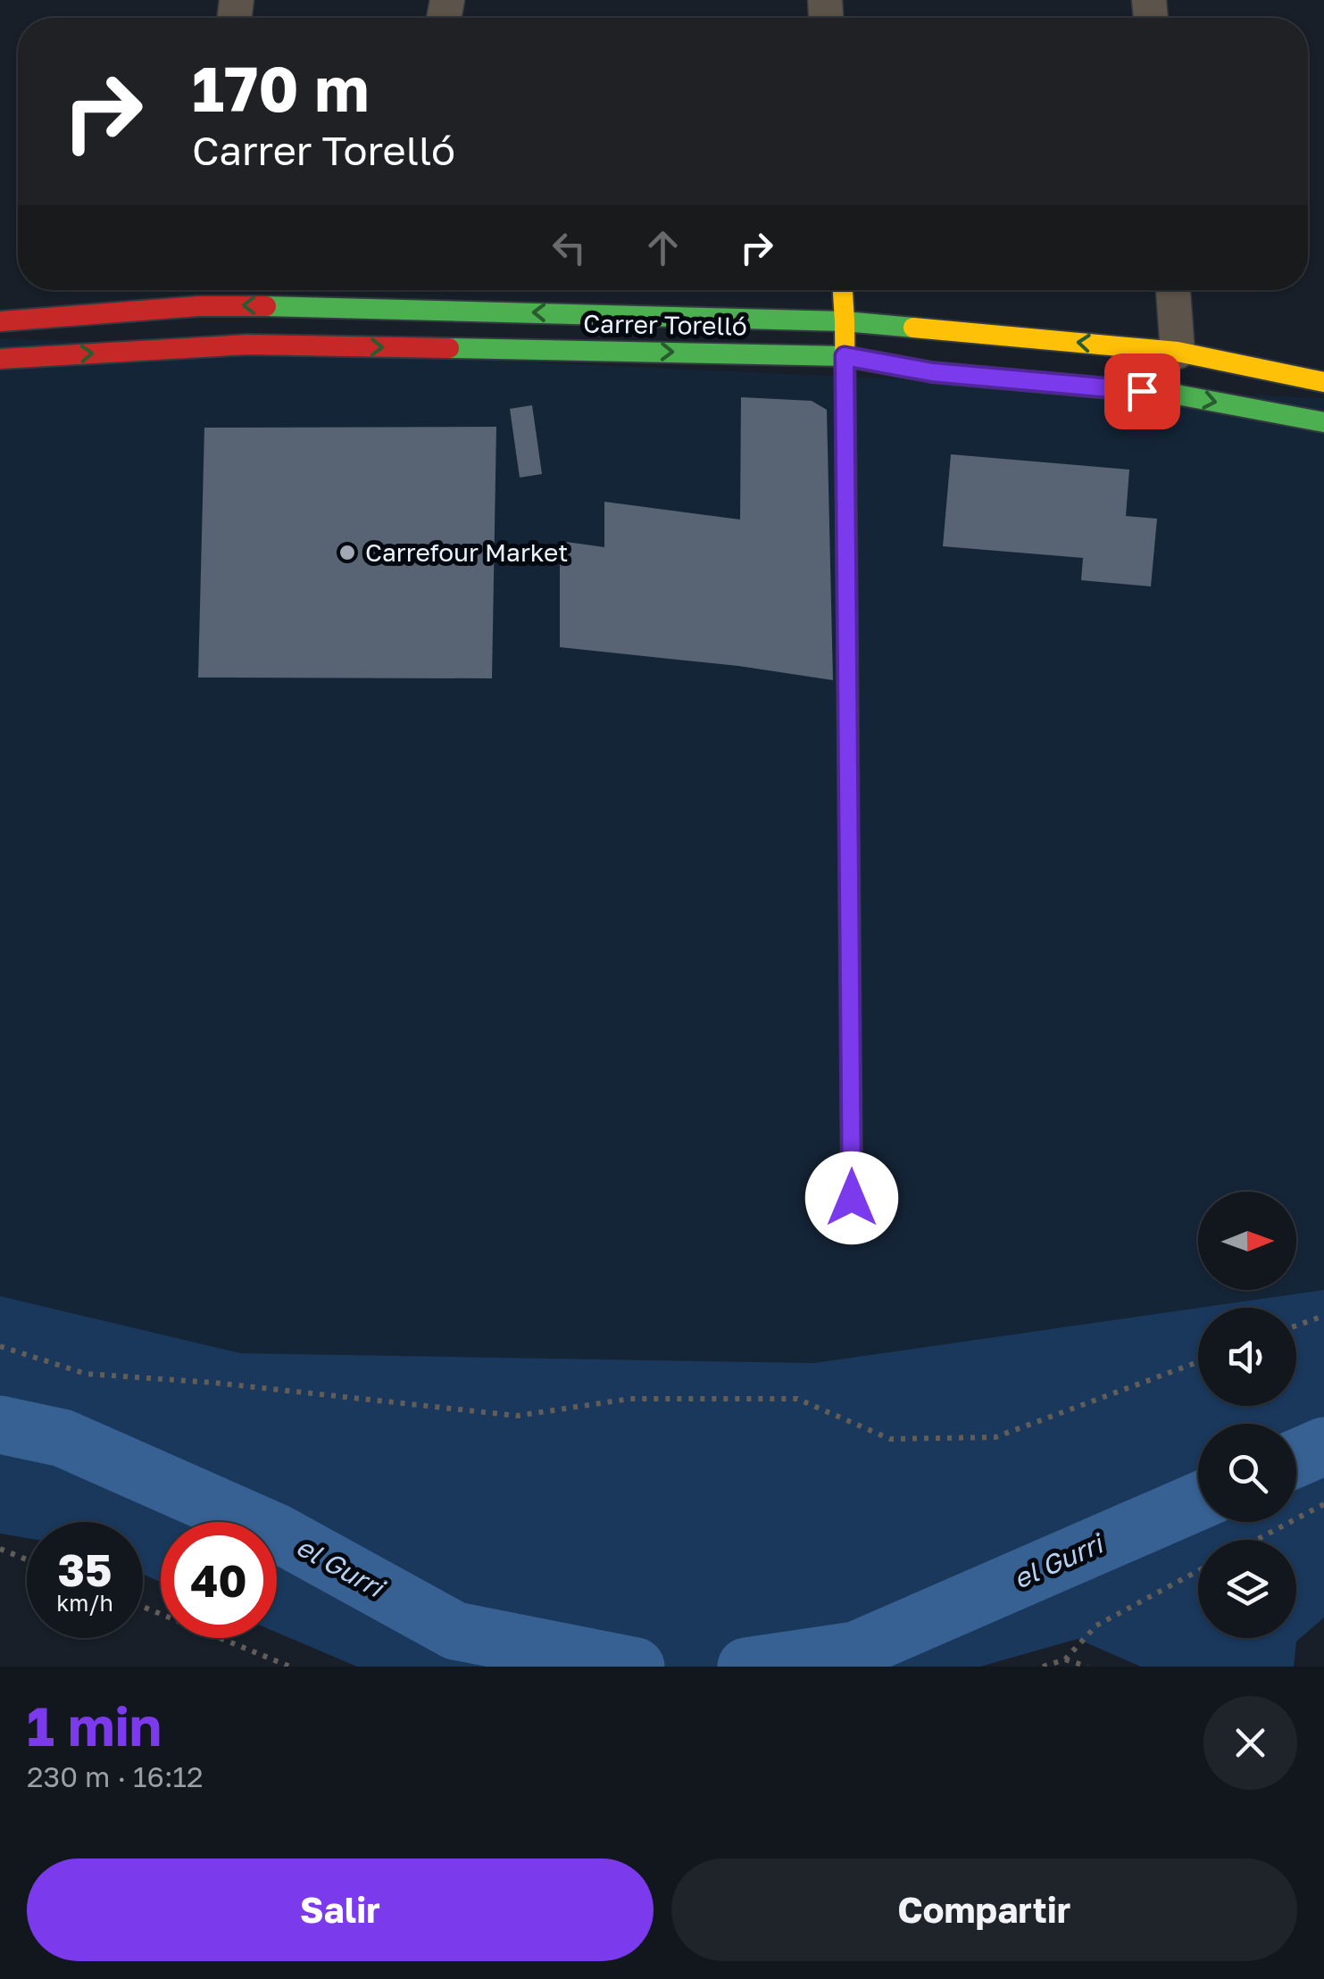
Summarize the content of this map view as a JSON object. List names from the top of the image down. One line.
{"streets":{"street":["Carrer Torelló"]},"water":["el Gurri"],"places":["Carrefour Market"],"north":"right","page":{"turn":["170 m","Carrer Torelló"],"speed":"35 km/h","limit":"40","heading":["1 min","230 m · 16:12"],"buttons":["Salir","Compartir"]}}
